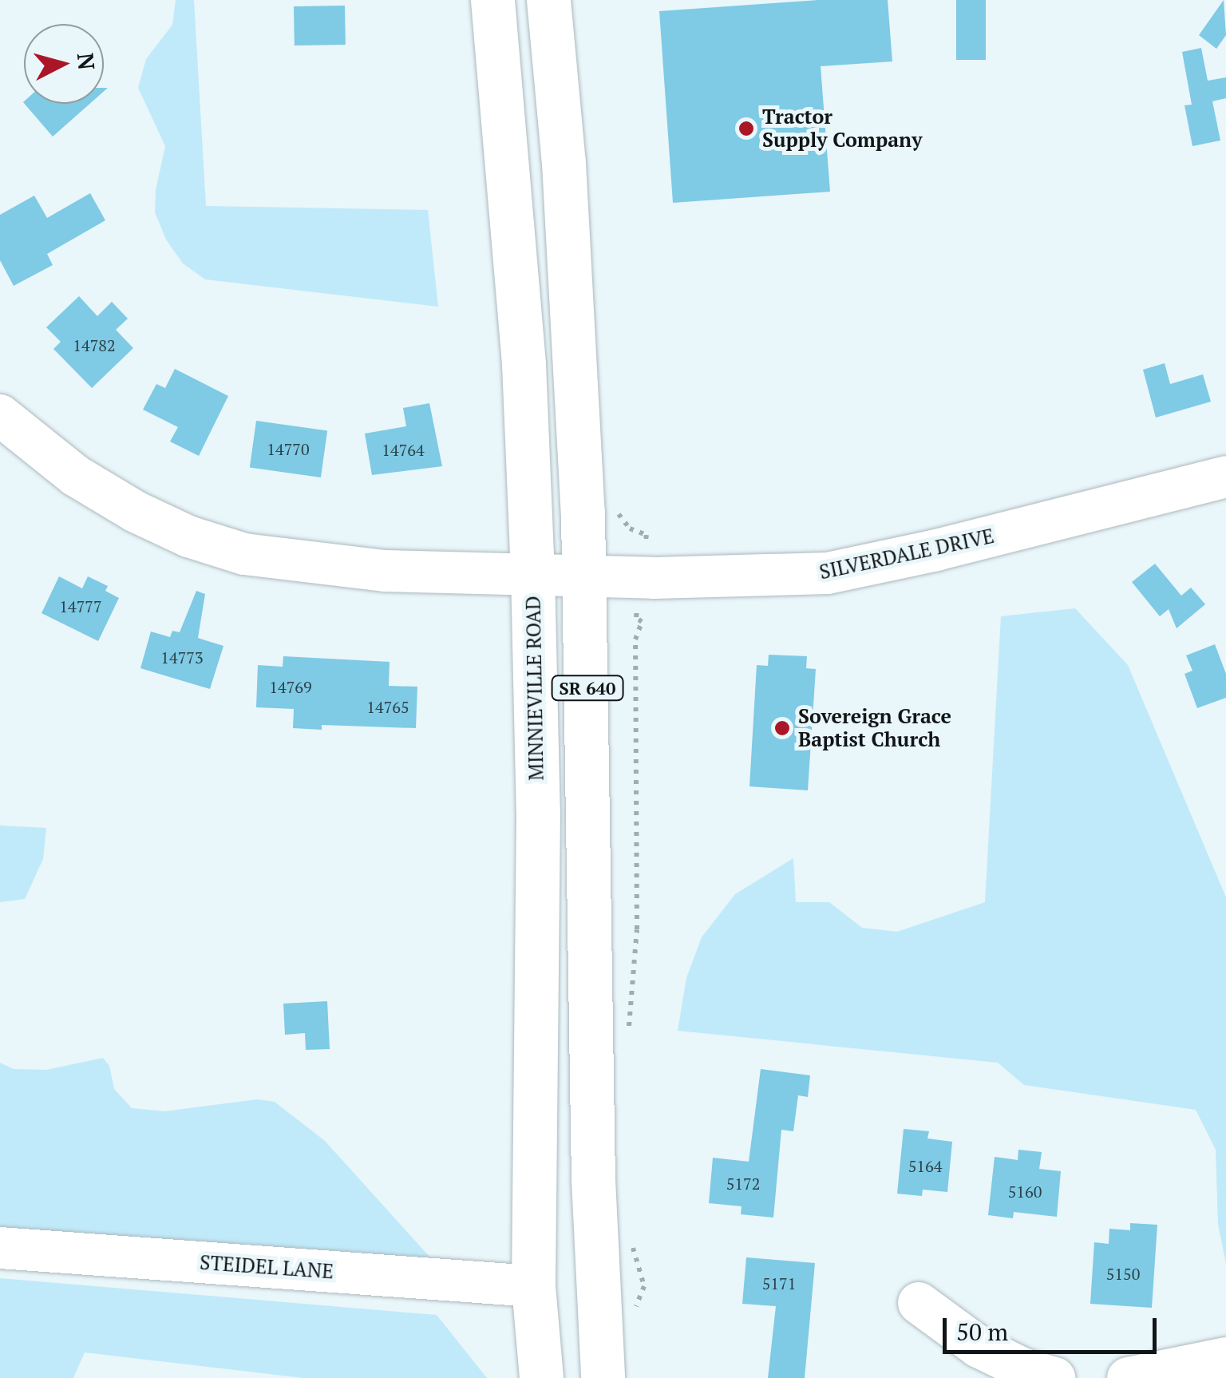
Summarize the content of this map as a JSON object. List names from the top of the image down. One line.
{"streets":{"main road":["MINNIEVILLE ROAD","SR 640"],"street":["SILVERDALE DRIVE","STEIDEL LANE"]},"crossings":[["SILVERDALE DRIVE","MINNIEVILLE ROAD"],["SILVERDALE DRIVE","SR 640"],["MINNIEVILLE ROAD","STEIDEL LANE"]],"places":["Tractor Supply Company","Sovereign Grace Baptist Church"],"house_numbers":["14782","14770","14764","14777","14773","14769","14765","5164","5172","5160","5150","5171"],"scale_bar":"50 m","north":"right"}
